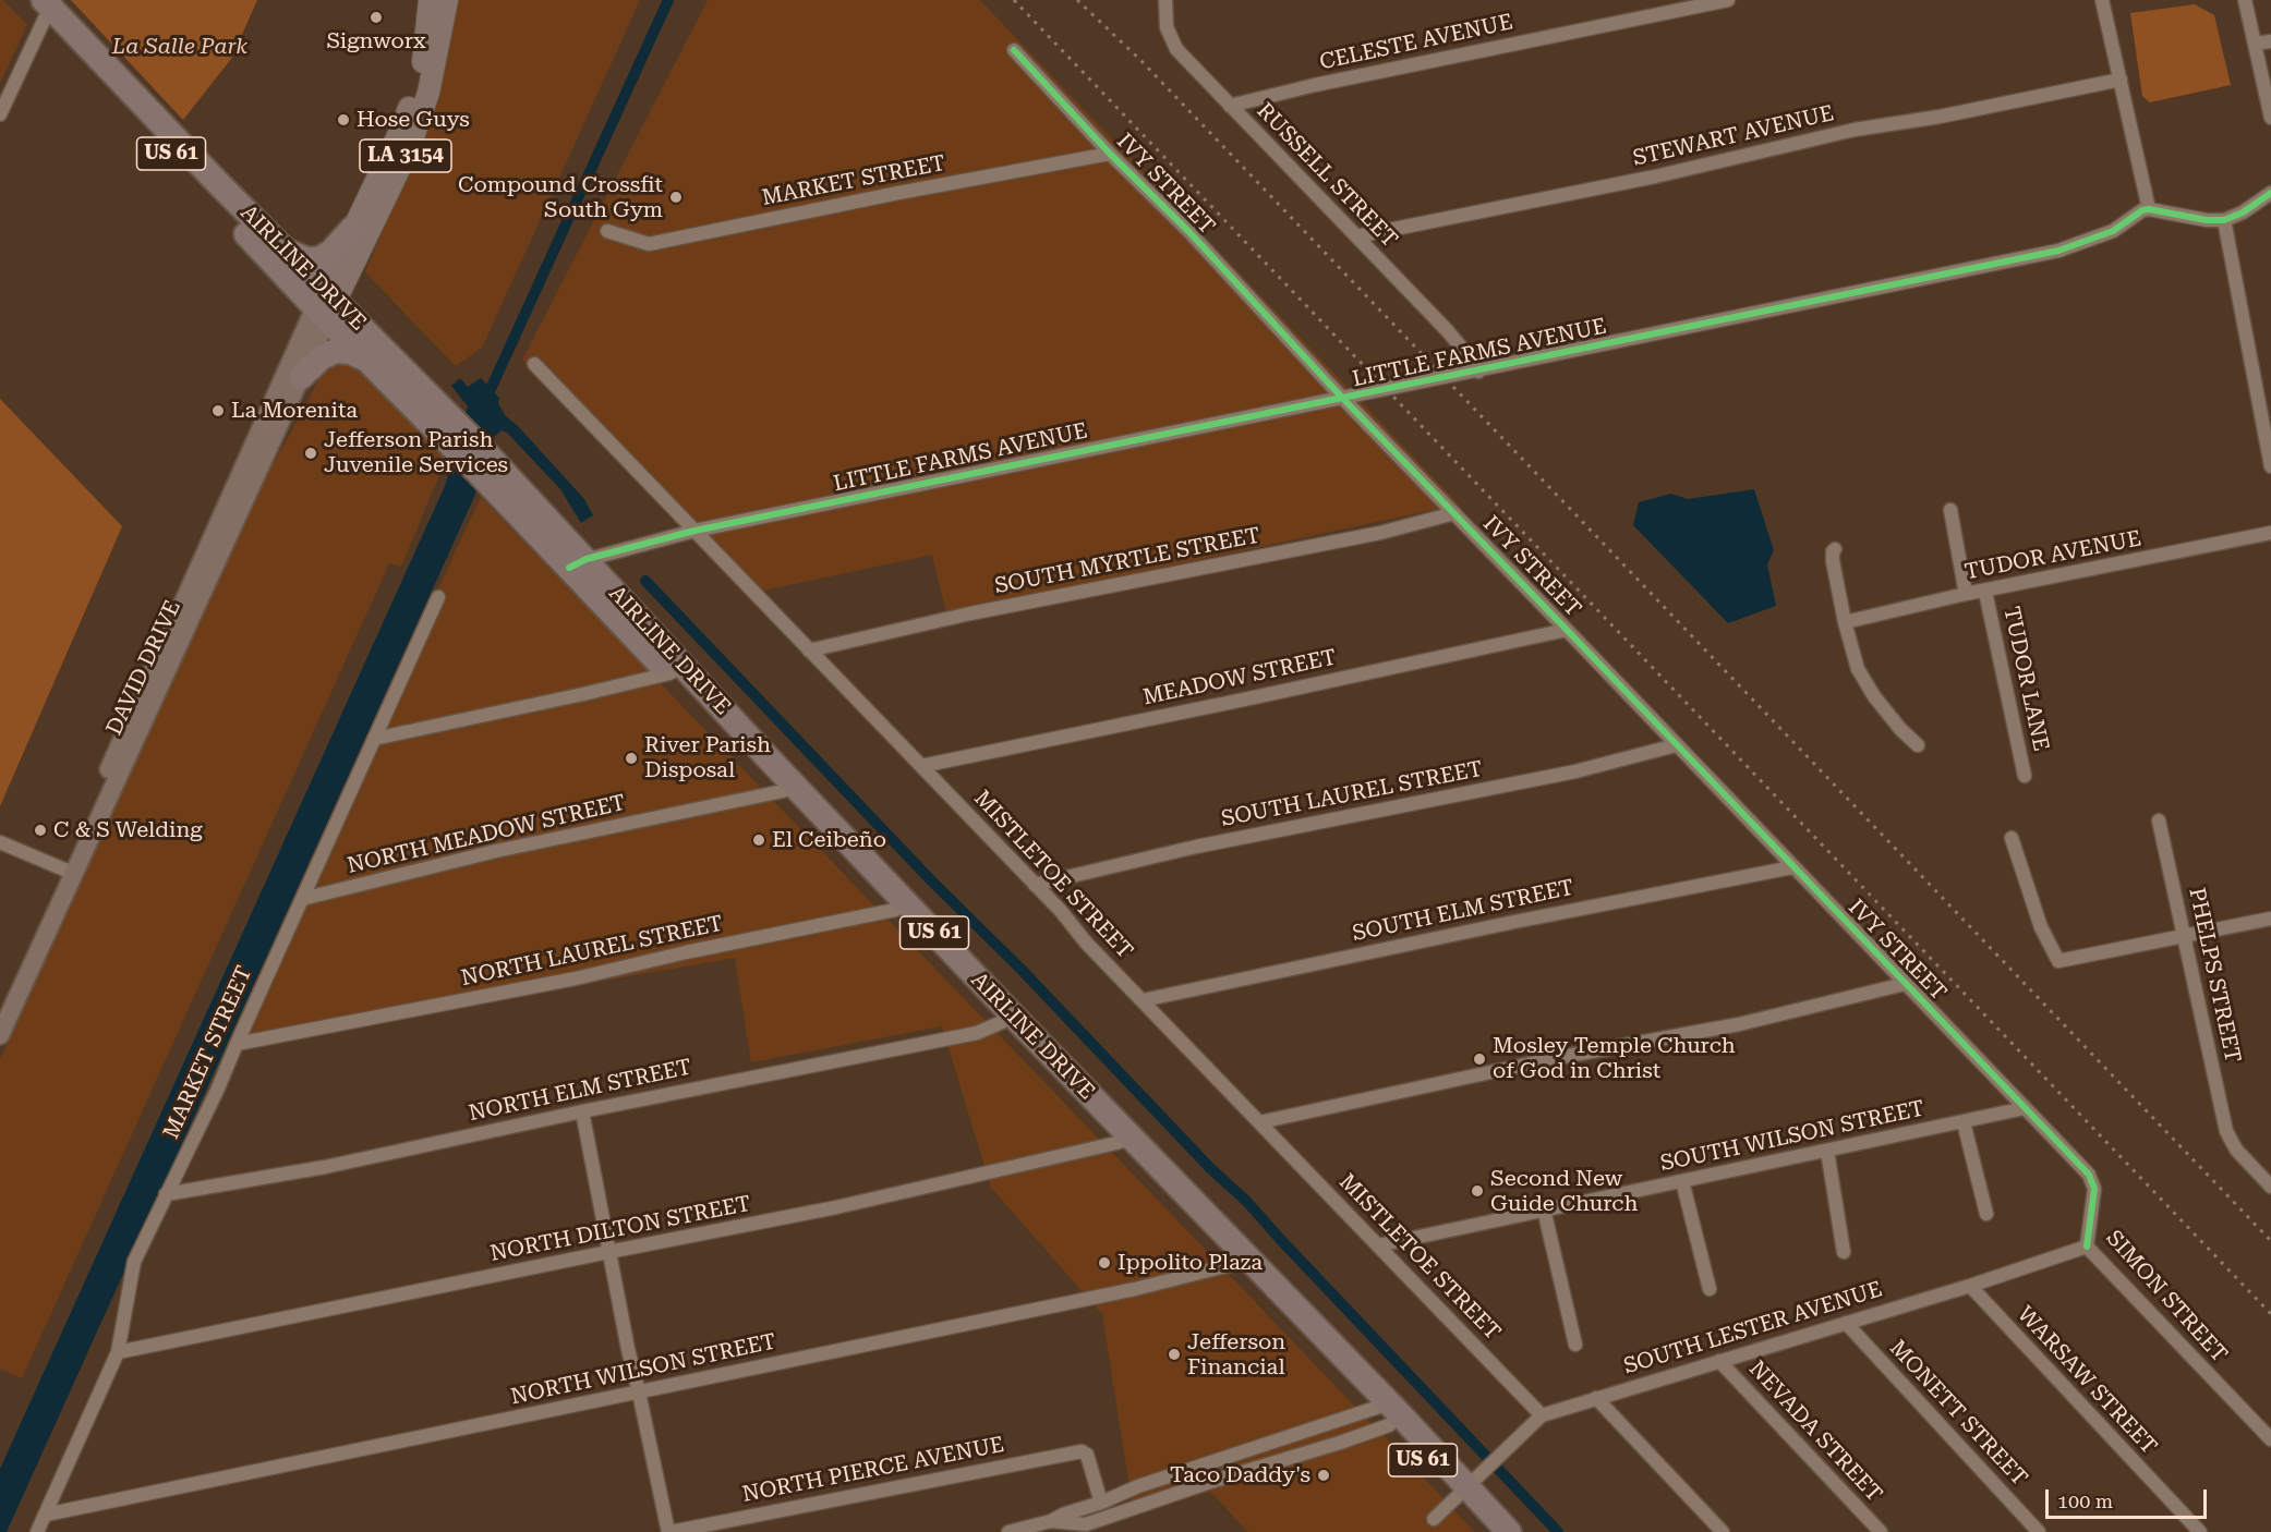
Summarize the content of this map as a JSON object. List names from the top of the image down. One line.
{"streets":{"highway":["US 61","AIRLINE DRIVE"],"main road":["LA 3154","DAVID DRIVE"],"street":["CELESTE AVENUE","STEWART AVENUE","RUSSELL STREET","MARKET STREET","IVY STREET","LITTLE FARMS AVENUE","TUDOR AVENUE","SOUTH MYRTLE STREET","MEADOW STREET","TUDOR LANE","SOUTH LAUREL STREET","NORTH MEADOW STREET","MISTLETOE STREET","SOUTH ELM STREET","NORTH LAUREL STREET","PHELPS STREET","NORTH ELM STREET","SOUTH WILSON STREET","NORTH DILTON STREET","SIMON STREET","SOUTH LESTER AVENUE","NORTH WILSON STREET","WARSAW STREET","MONETT STREET","NEVADA STREET","NORTH PIERCE AVENUE"]},"crossings":[["CELESTE AVENUE","RUSSELL STREET"],["STEWART AVENUE","RUSSELL STREET"],["LA 3154","AIRLINE DRIVE"],["LA 3154","DAVID DRIVE"],["RUSSELL STREET","LITTLE FARMS AVENUE"],["MARKET STREET","IVY STREET"],["MARKET STREET","NORTH MEADOW STREET"],["MARKET STREET","NORTH LAUREL STREET"],["MARKET STREET","NORTH ELM STREET"],["MARKET STREET","NORTH DILTON STREET"],["MARKET STREET","NORTH WILSON STREET"],["IVY STREET","LITTLE FARMS AVENUE"],["IVY STREET","SOUTH MYRTLE STREET"],["IVY STREET","MEADOW STREET"],["IVY STREET","SOUTH LAUREL STREET"],["IVY STREET","SOUTH ELM STREET"],["IVY STREET","SOUTH WILSON STREET"],["IVY STREET","SIMON STREET"],["AIRLINE DRIVE","LITTLE FARMS AVENUE"],["AIRLINE DRIVE","DAVID DRIVE"],["AIRLINE DRIVE","NORTH MEADOW STREET"],["AIRLINE DRIVE","NORTH LAUREL STREET"],["AIRLINE DRIVE","NORTH ELM STREET"],["AIRLINE DRIVE","NORTH DILTON STREET"],["AIRLINE DRIVE","SOUTH LESTER AVENUE"],["AIRLINE DRIVE","NORTH WILSON STREET"],["LITTLE FARMS AVENUE","MISTLETOE STREET"],["TUDOR AVENUE","TUDOR LANE"],["SOUTH MYRTLE STREET","MISTLETOE STREET"],["MEADOW STREET","MISTLETOE STREET"],["SOUTH LAUREL STREET","MISTLETOE STREET"],["MISTLETOE STREET","SOUTH ELM STREET"],["MISTLETOE STREET","SOUTH WILSON STREET"],["MISTLETOE STREET","SOUTH LESTER AVENUE"],["SOUTH WILSON STREET","SIMON STREET"],["SIMON STREET","SOUTH LESTER AVENUE"],["SOUTH LESTER AVENUE","WARSAW STREET"],["SOUTH LESTER AVENUE","MONETT STREET"],["SOUTH LESTER AVENUE","NEVADA STREET"]],"parks":["La Salle Park"],"places":["Signworx","Hose Guys","Compound Crossfit South Gym","La Morenita","Jefferson Parish Juvenile Services","River Parish Disposal","C & S Welding","El Ceibeño","Mosley Temple Church of God in Christ","Second New Guide Church","Ippolito Plaza","Jefferson Financial","Taco Daddy's"],"scale_bar":"100 m"}
